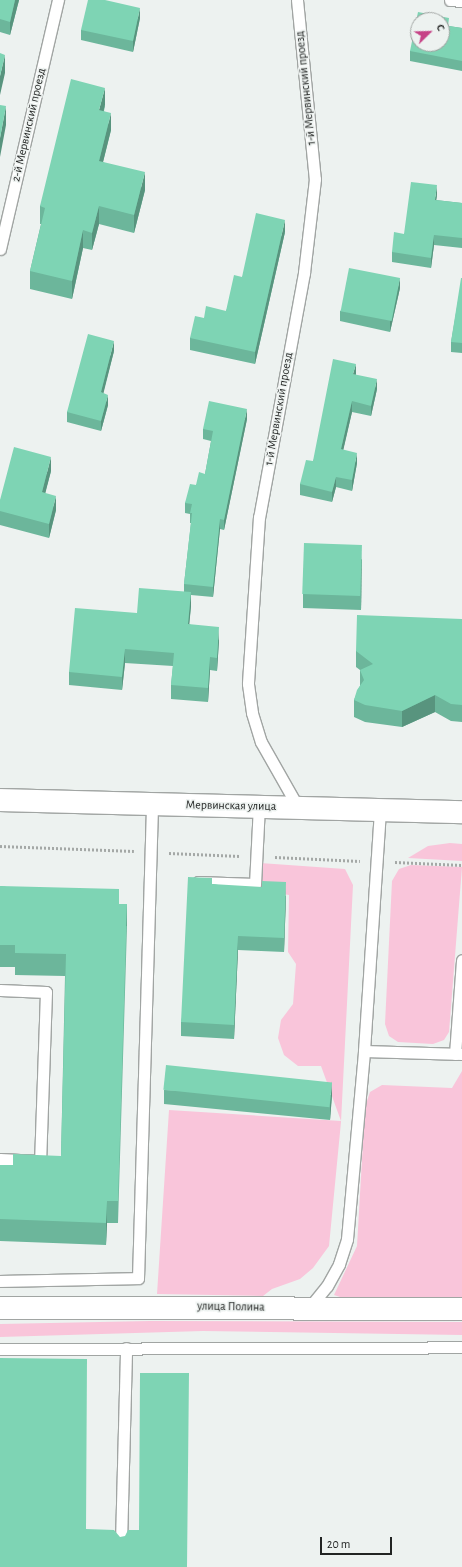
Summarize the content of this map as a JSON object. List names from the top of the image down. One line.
{"streets":{"street":["Мервинская улица","улица Полина"],"lane":["1-й Мервинский проезд","2-й Мервинский проезд"]},"crossings":[["1-й Мервинский проезд","Мервинская улица"]],"scale_bar":"20 m","north":"top right"}
